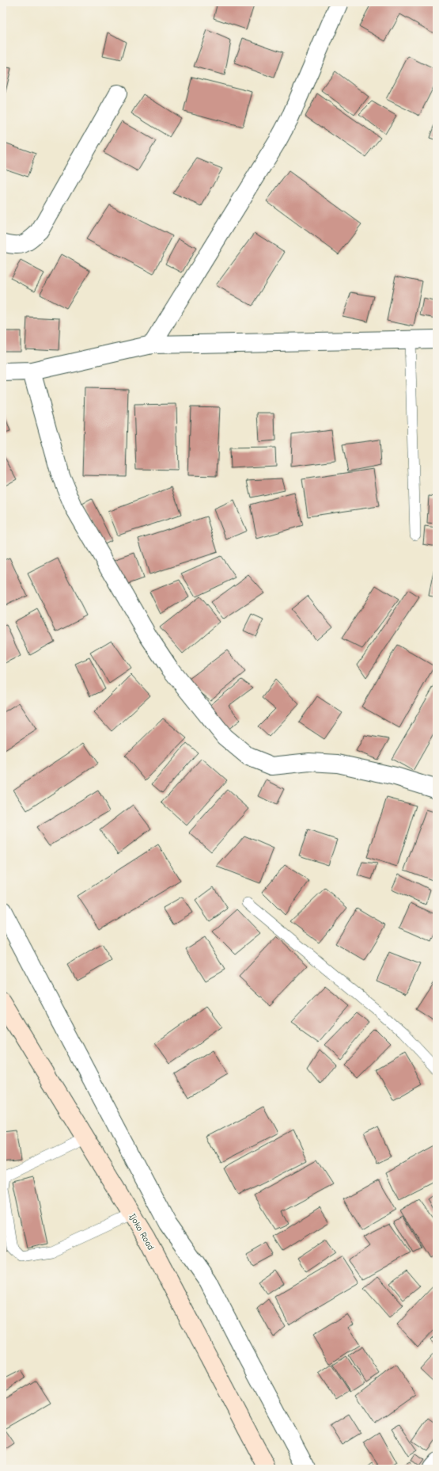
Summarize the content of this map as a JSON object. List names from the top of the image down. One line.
{"streets":{"main road":["Ijoko Road"]}}
